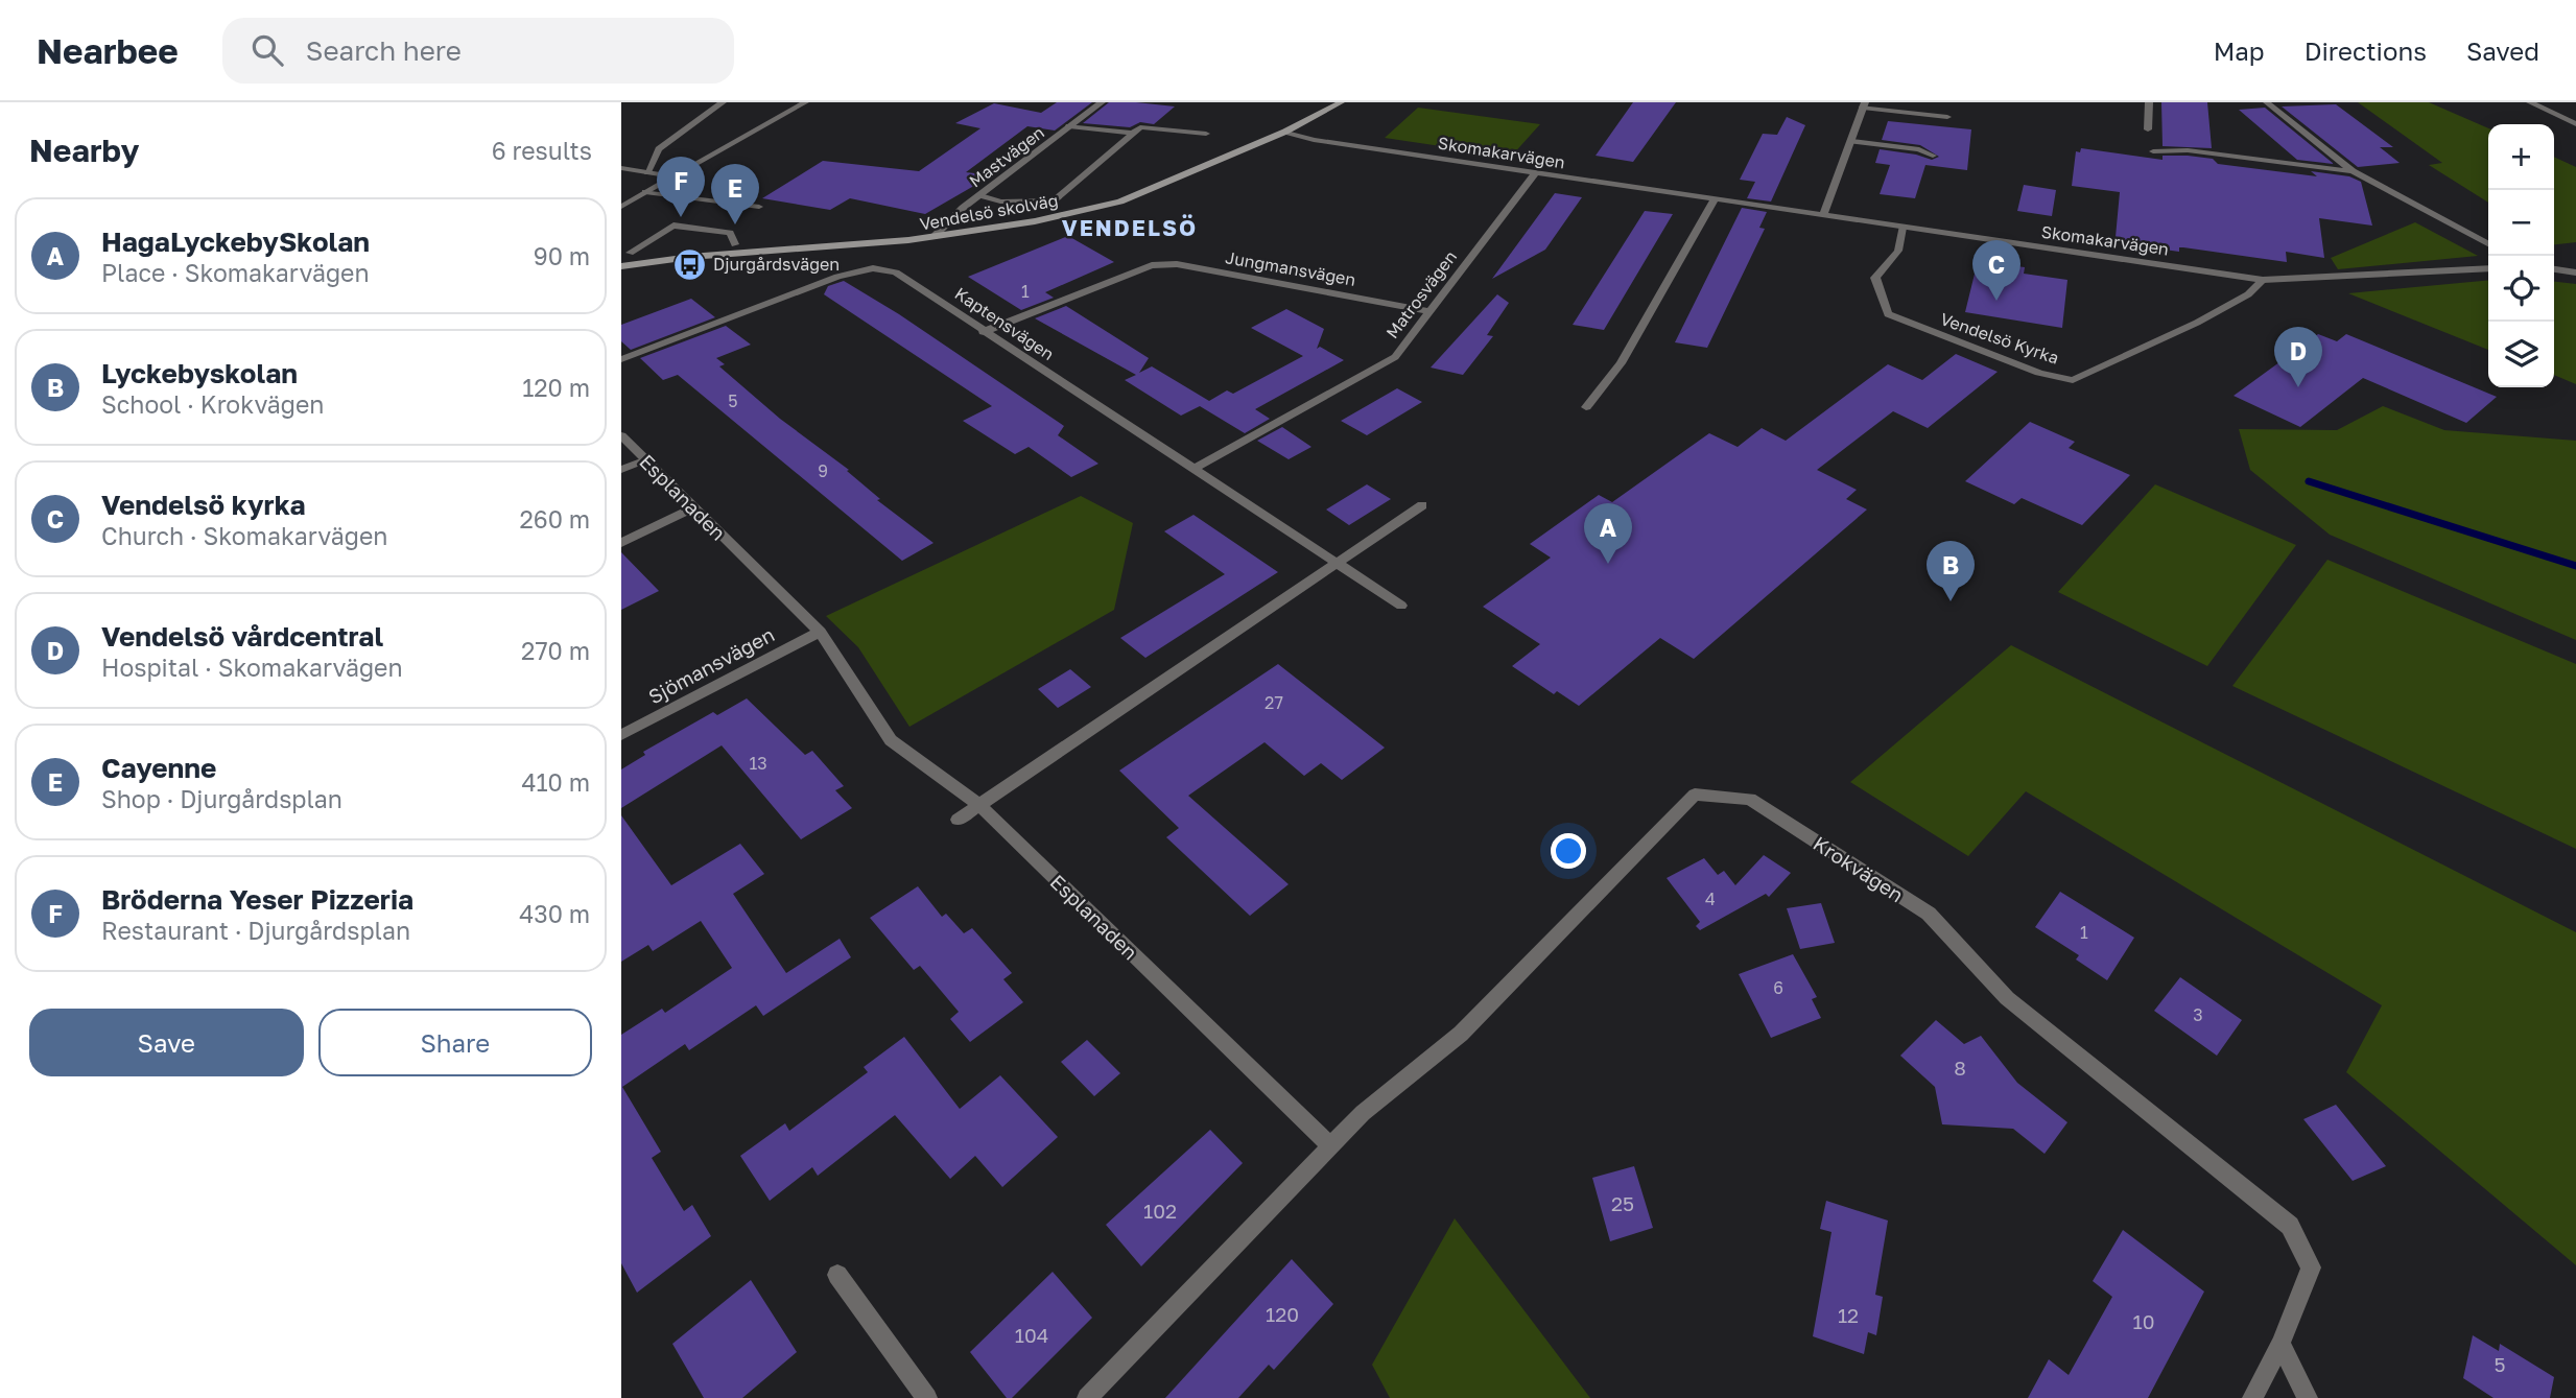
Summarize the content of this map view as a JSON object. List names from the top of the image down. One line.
{"streets":{"street":["Skomakarvägen","Mastvägen","Vendelsö skolväg","Jungmansvägen","Matrosvägen","Kaptensvägen","Vendelsö Kyrka","Esplanaden","Sjömansvägen","Krokvägen"]},"crossings":[["Skomakarvägen","Vendelsö skolväg"],["Skomakarvägen","Matrosvägen"],["Skomakarvägen","Vendelsö Kyrka"],["Mastvägen","Vendelsö skolväg"],["Jungmansvägen","Matrosvägen"],["Jungmansvägen","Kaptensvägen"],["Matrosvägen","Kaptensvägen"],["Esplanaden","Sjömansvägen"],["Esplanaden","Krokvägen"]],"districts":["VENDELSÖ"],"places":{"bus stop":["Djurgårdsvägen"]},"house_numbers":["1","5","9","27","13","4","1","6","3","8","25","102","120","12","10","104","5"],"page":{"header":"Nearbee","search":"Search here","nav":["Map","Directions","Saved"],"heading":["Nearby","6 results"],"map_buttons":["+","−"],"pins":["F","E","C","D","A","B"],"list":[{"mark":"A","name":"HagaLyckebySkolan","note":"Place · Skomakarvägen","value":"90 m"},{"mark":"B","name":"Lyckebyskolan","note":"School · Krokvägen","value":"120 m"},{"mark":"C","name":"Vendelsö kyrka","note":"Church · Skomakarvägen","value":"260 m"},{"mark":"D","name":"Vendelsö vårdcentral","note":"Hospital · Skomakarvägen","value":"270 m"},{"mark":"E","name":"Cayenne","note":"Shop · Djurgårdsplan","value":"410 m"},{"mark":"F","name":"Bröderna Yeser Pizzeria","note":"Restaurant · Djurgårdsplan","value":"430 m"}],"buttons":["Save","Share"]}}
